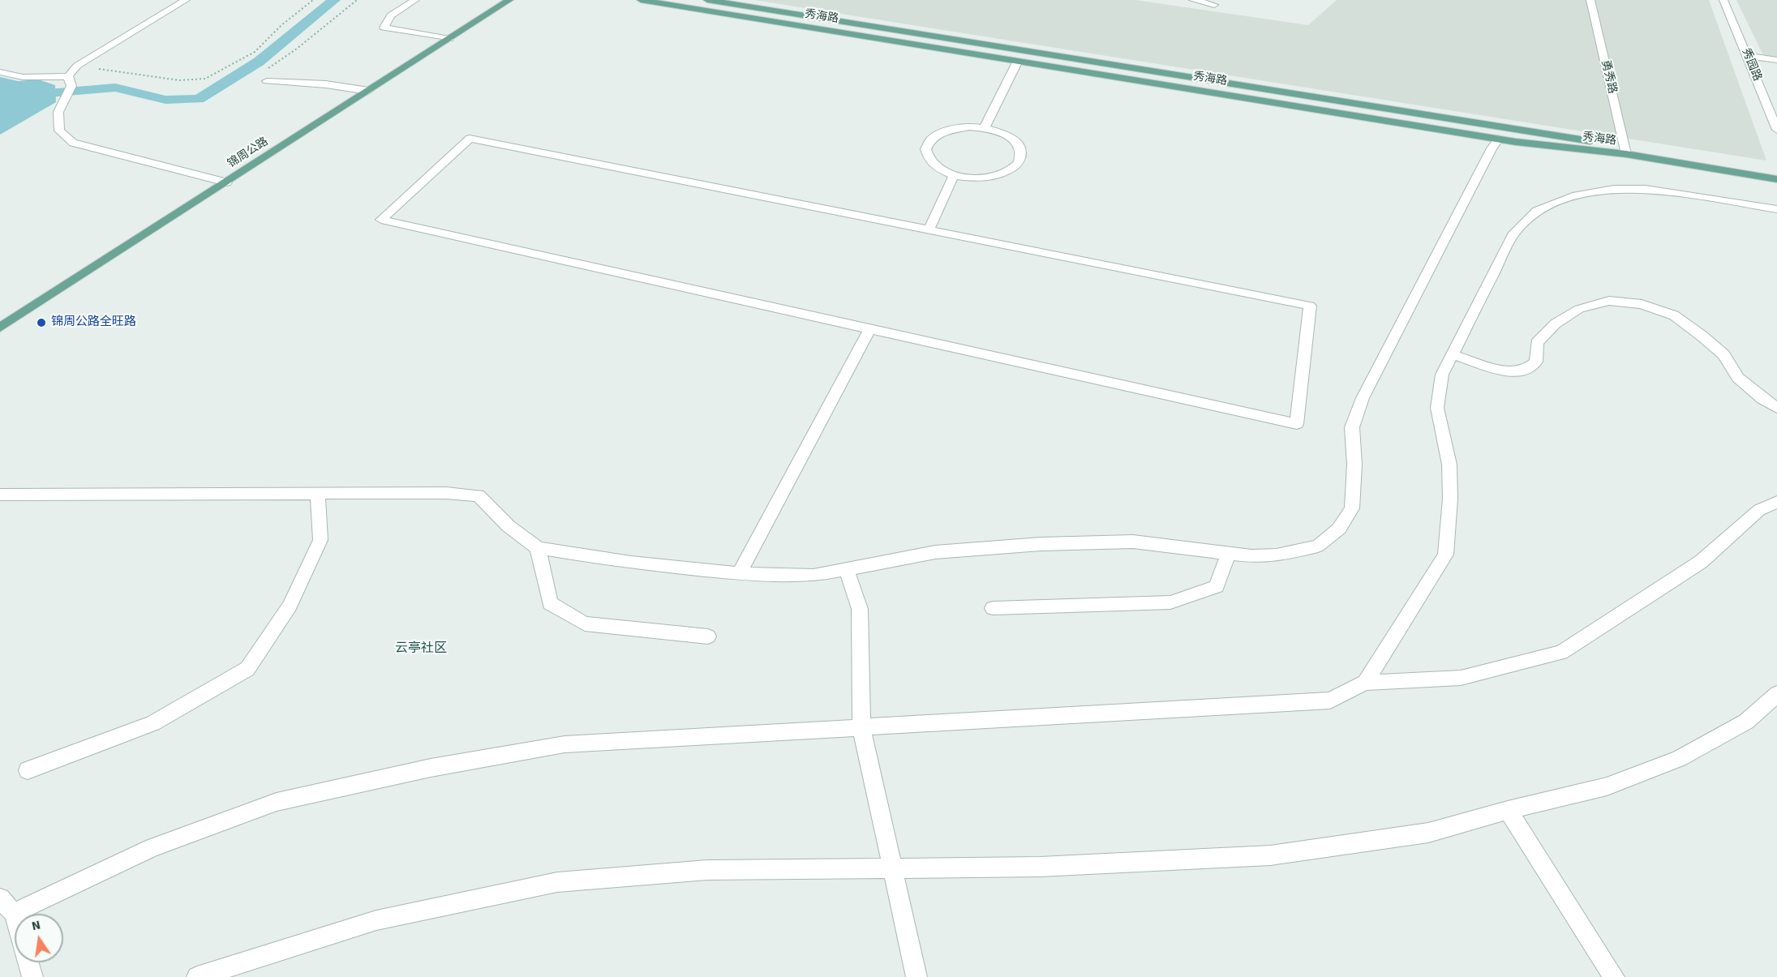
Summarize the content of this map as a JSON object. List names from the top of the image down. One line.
{"streets":{"main road":["秀海路","锦周公路"],"street":["秀园路","勇秀路"]},"crossings":[["秀海路","勇秀路"]],"districts":["云亭社区"],"places":["锦周公路全旺路"],"north":"top"}
